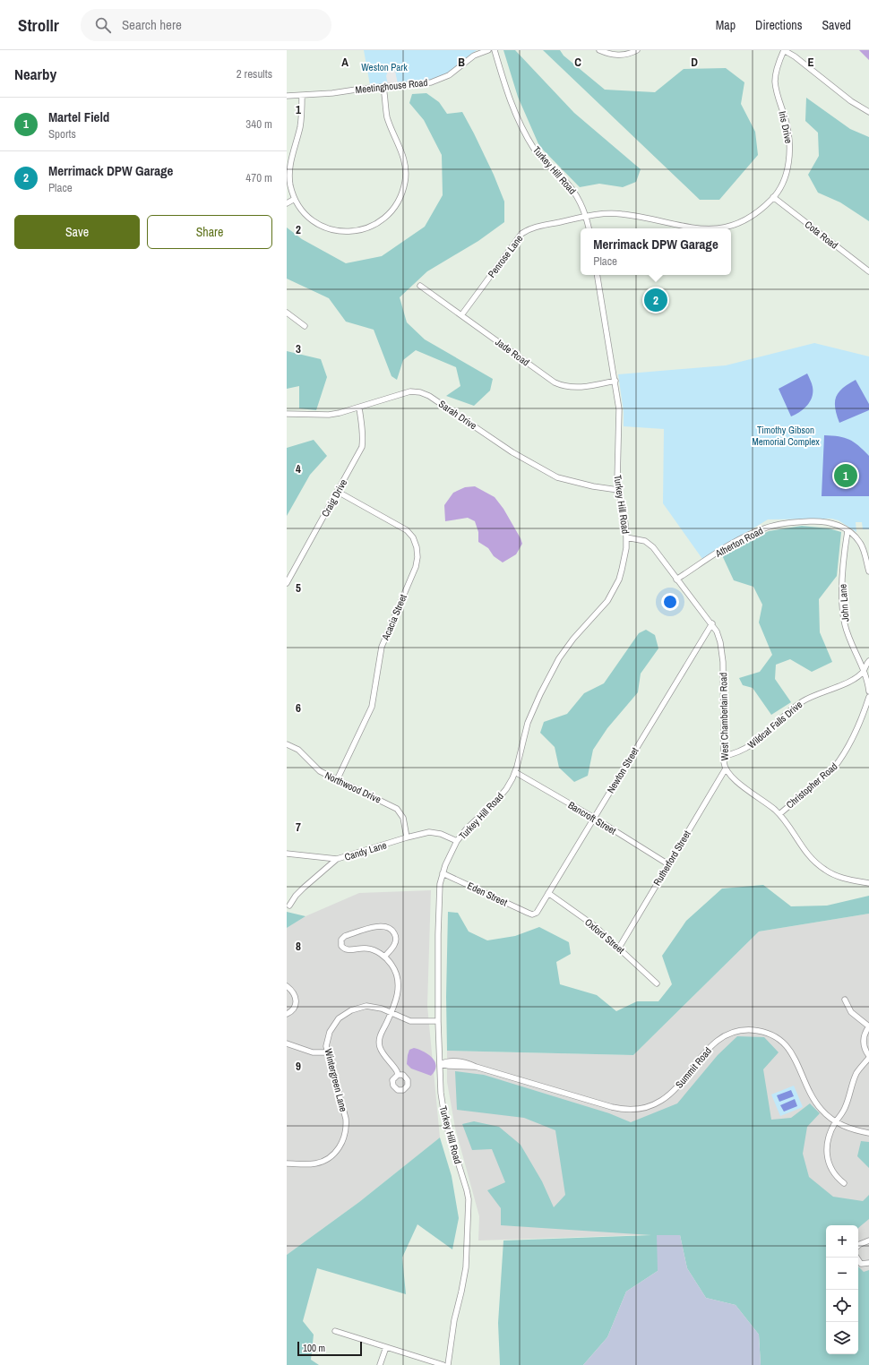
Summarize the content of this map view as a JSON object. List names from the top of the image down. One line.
{"streets":{"street":["Meetinghouse Road","Iris Drive","Turkey Hill Road","Cota Road","Penrose Lane","Jade Road","Sarah Drive","Craig Drive","Atherton Road","John Lane","Acacia Street","West Chamberlain Road","Wildcat Falls Drive","Newton Street","Christopher Road","Northwood Drive","Bancroft Street","Candy Lane","Rutherford Street","Eden Street","Oxford Street","Summit Road","Wintergreen Lane"]},"crossings":[["Iris Drive","Turkey Hill Road"],["Iris Drive","Cota Road"],["Iris Drive","Penrose Lane"],["Turkey Hill Road","Penrose Lane"],["Turkey Hill Road","Jade Road"],["Turkey Hill Road","Sarah Drive"],["Turkey Hill Road","West Chamberlain Road"],["Turkey Hill Road","Bancroft Street"],["Turkey Hill Road","Candy Lane"],["Turkey Hill Road","Eden Street"],["Turkey Hill Road","Summit Road"],["Turkey Hill Road","Wintergreen Lane"],["Penrose Lane","Jade Road"],["Sarah Drive","Craig Drive"],["Craig Drive","Acacia Street"],["Atherton Road","John Lane"],["Atherton Road","West Chamberlain Road"],["John Lane","Wildcat Falls Drive"],["Acacia Street","Northwood Drive"],["West Chamberlain Road","Wildcat Falls Drive"],["West Chamberlain Road","Newton Street"],["West Chamberlain Road","Christopher Road"],["West Chamberlain Road","Rutherford Street"],["Newton Street","Bancroft Street"],["Newton Street","Eden Street"],["Newton Street","Oxford Street"],["Northwood Drive","Candy Lane"],["Bancroft Street","Rutherford Street"],["Rutherford Street","Oxford Street"]],"parks":["Weston Park","Timothy Gibson Memorial Complex"],"scale_bar":"100 m","page":{"header":"Strollr","search":"Search here","nav":["Map","Directions","Saved"],"heading":["Nearby","2 results"],"list":[{"mark":"1","name":"Martel Field","note":"Sports","value":"340 m"},{"mark":"2","name":"Merrimack DPW Garage","note":"Place","value":"470 m"}],"buttons":["Save","Share"],"popup":["Merrimack DPW Garage","Place"],"pins":["2","1"],"map_buttons":["+","−"],"scale":"100 m"},"grid":{"columns":["A","B","C","D","E"],"rows":["1","2","3","4","5","6","7","8","9"]}}
